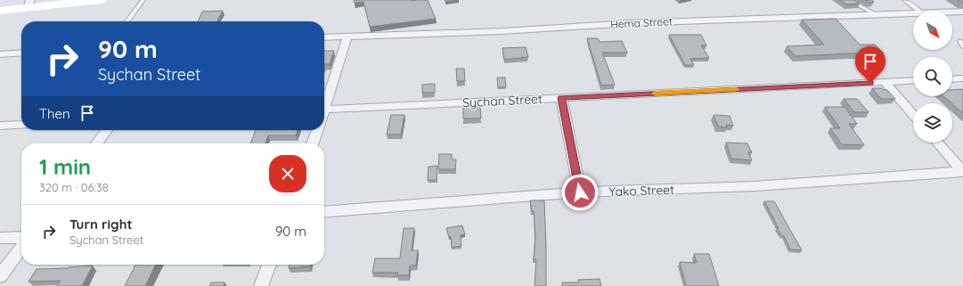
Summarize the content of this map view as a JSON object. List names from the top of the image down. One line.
{"streets":{"street":["Hema Street","Sychan Street","Yako Street"]},"north":"bottom right","page":{"turn":["90 m","Sychan Street"],"then":"Then","heading":["1 min","320 m · 06:38"],"list":[{"name":"Turn right","note":"Sychan Street","value":"90 m"}]}}
